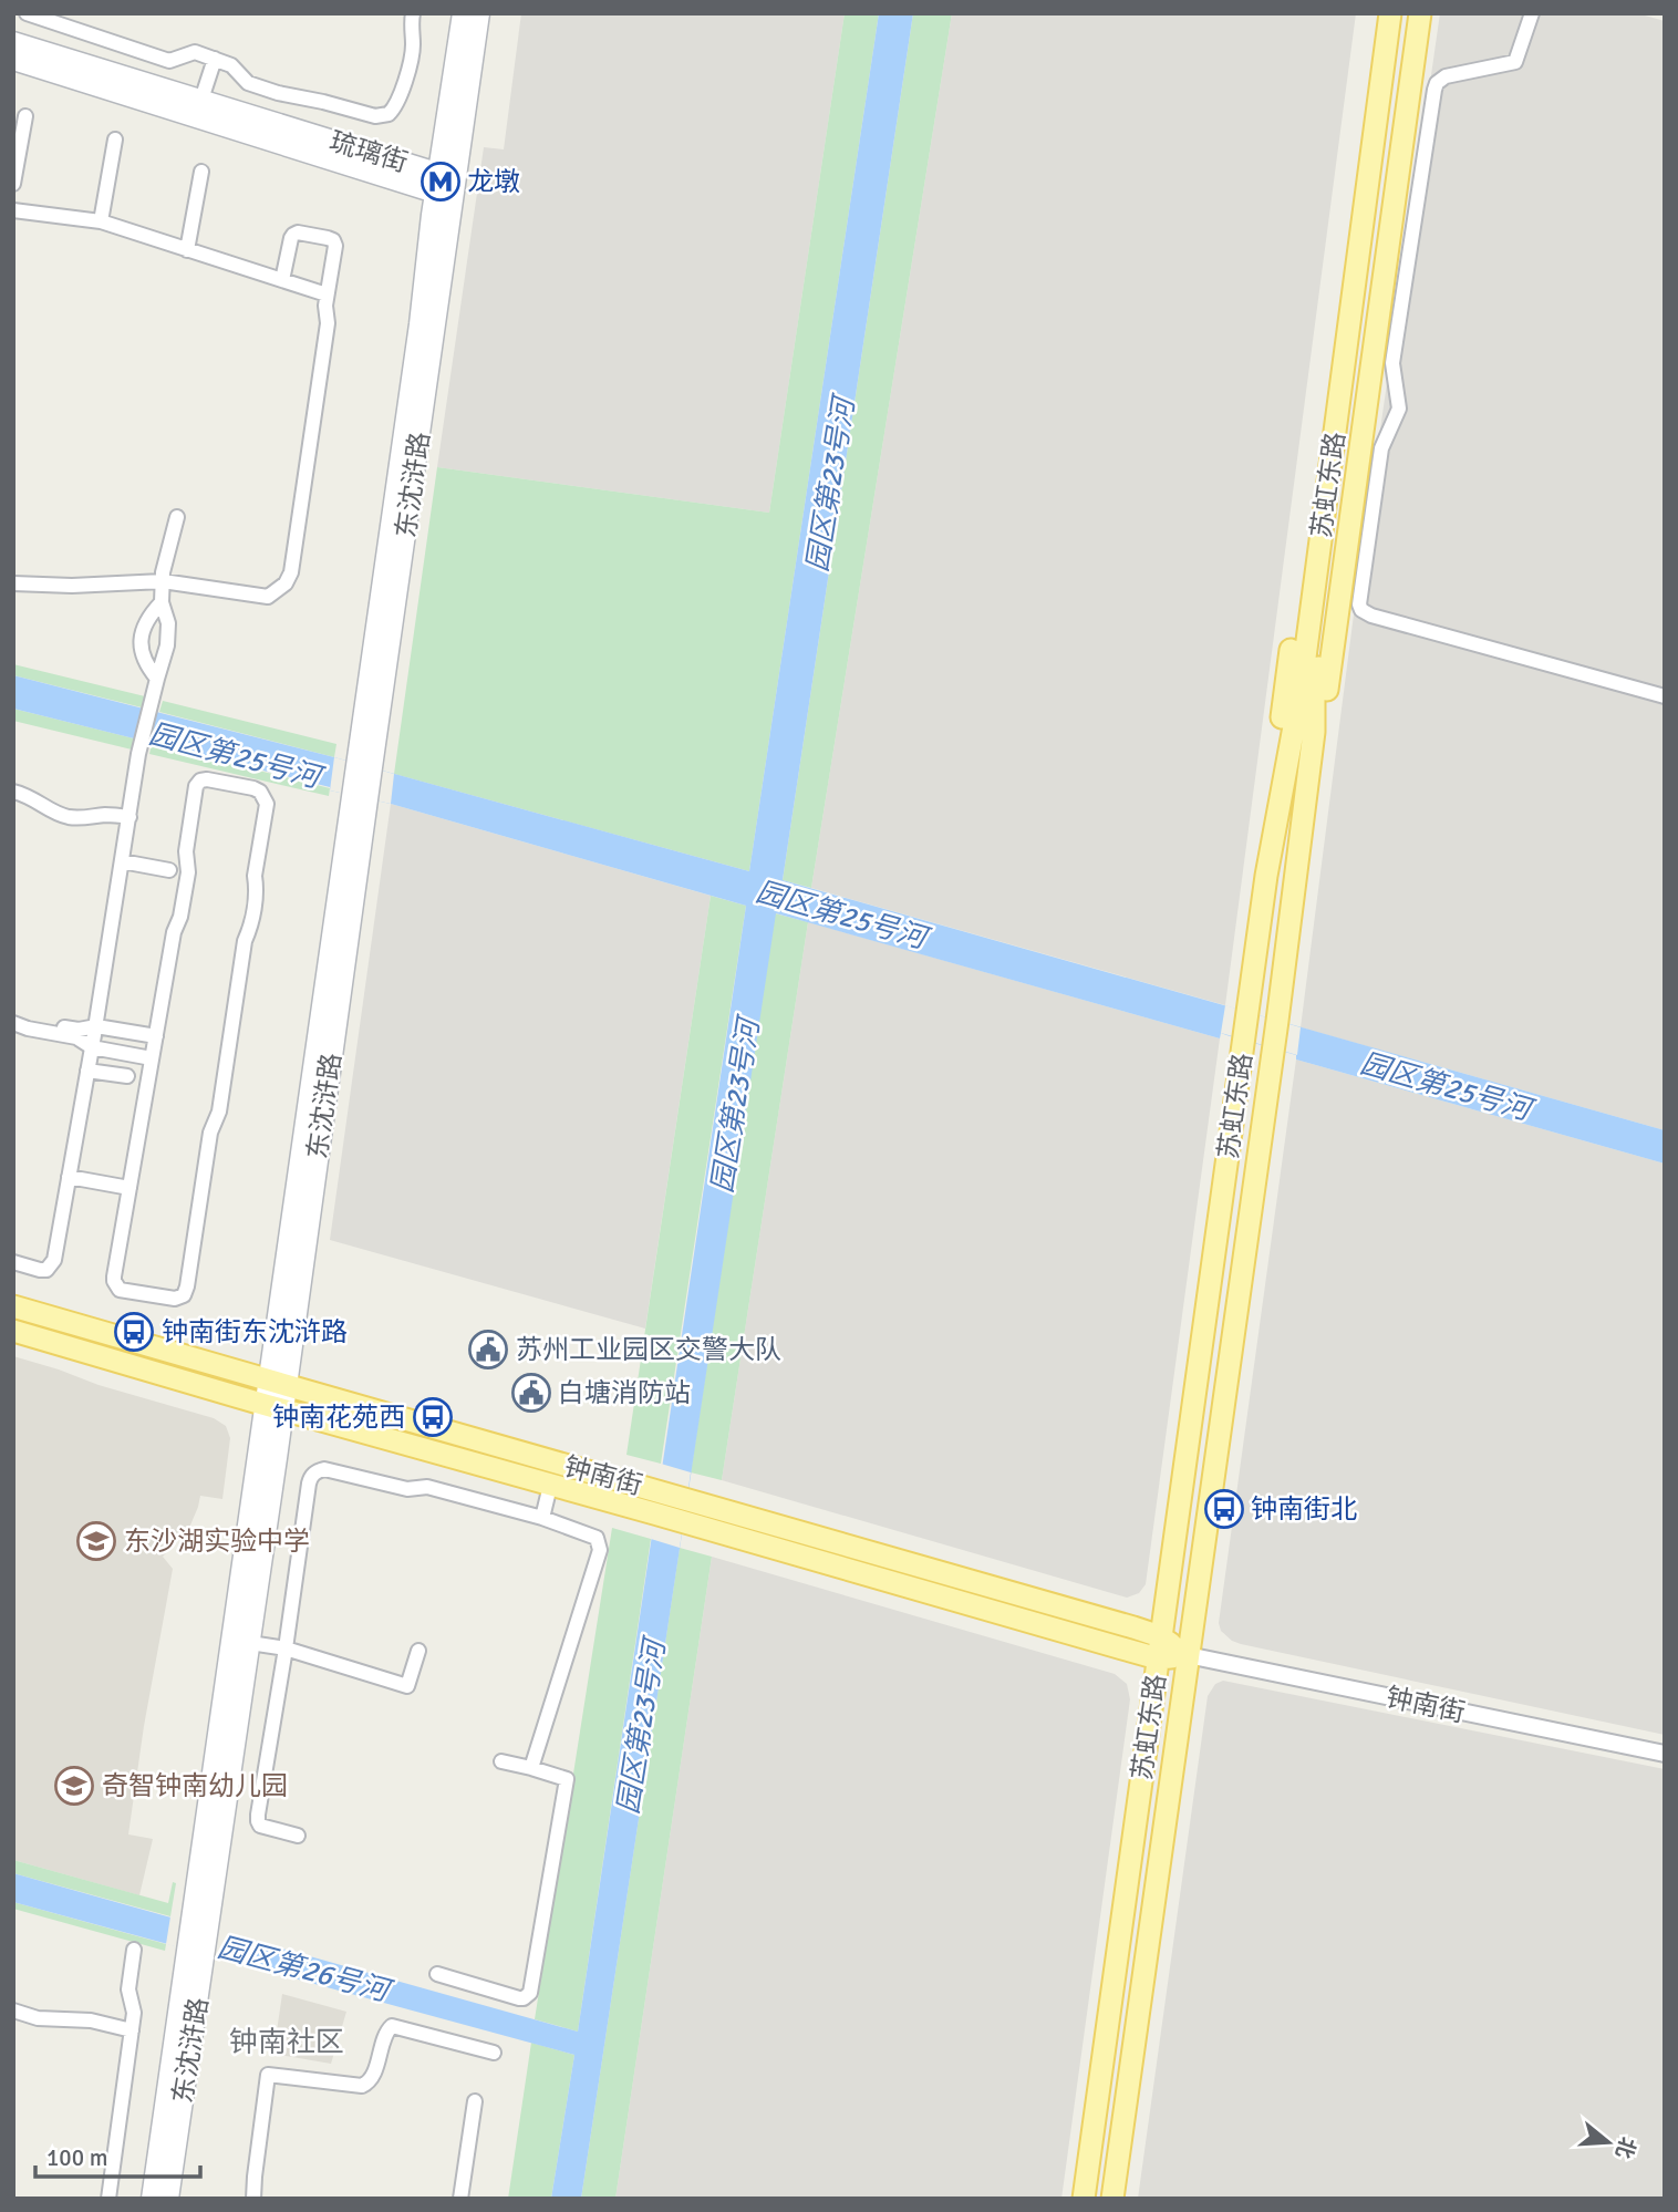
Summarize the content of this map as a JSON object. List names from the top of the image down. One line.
{"streets":{"main road":["琉璃街","东沈浒路","苏虹东路","钟南街"]},"crossings":[["琉璃街","东沈浒路"],["东沈浒路","钟南街"],["苏虹东路","钟南街"]],"districts":["钟南社区"],"water":["园区第23号河","园区第25号河","园区第26号河"],"places":{"metro station":["龙墩"],"bus stop":["钟南街东沈浒路","钟南花苑西","钟南街北"],"public building":["苏州工业园区交警大队","白塘消防站"],"school or university":["东沙湖实验中学","奇智钟南幼儿园"]},"scale_bar":"100 m","north":"right"}
